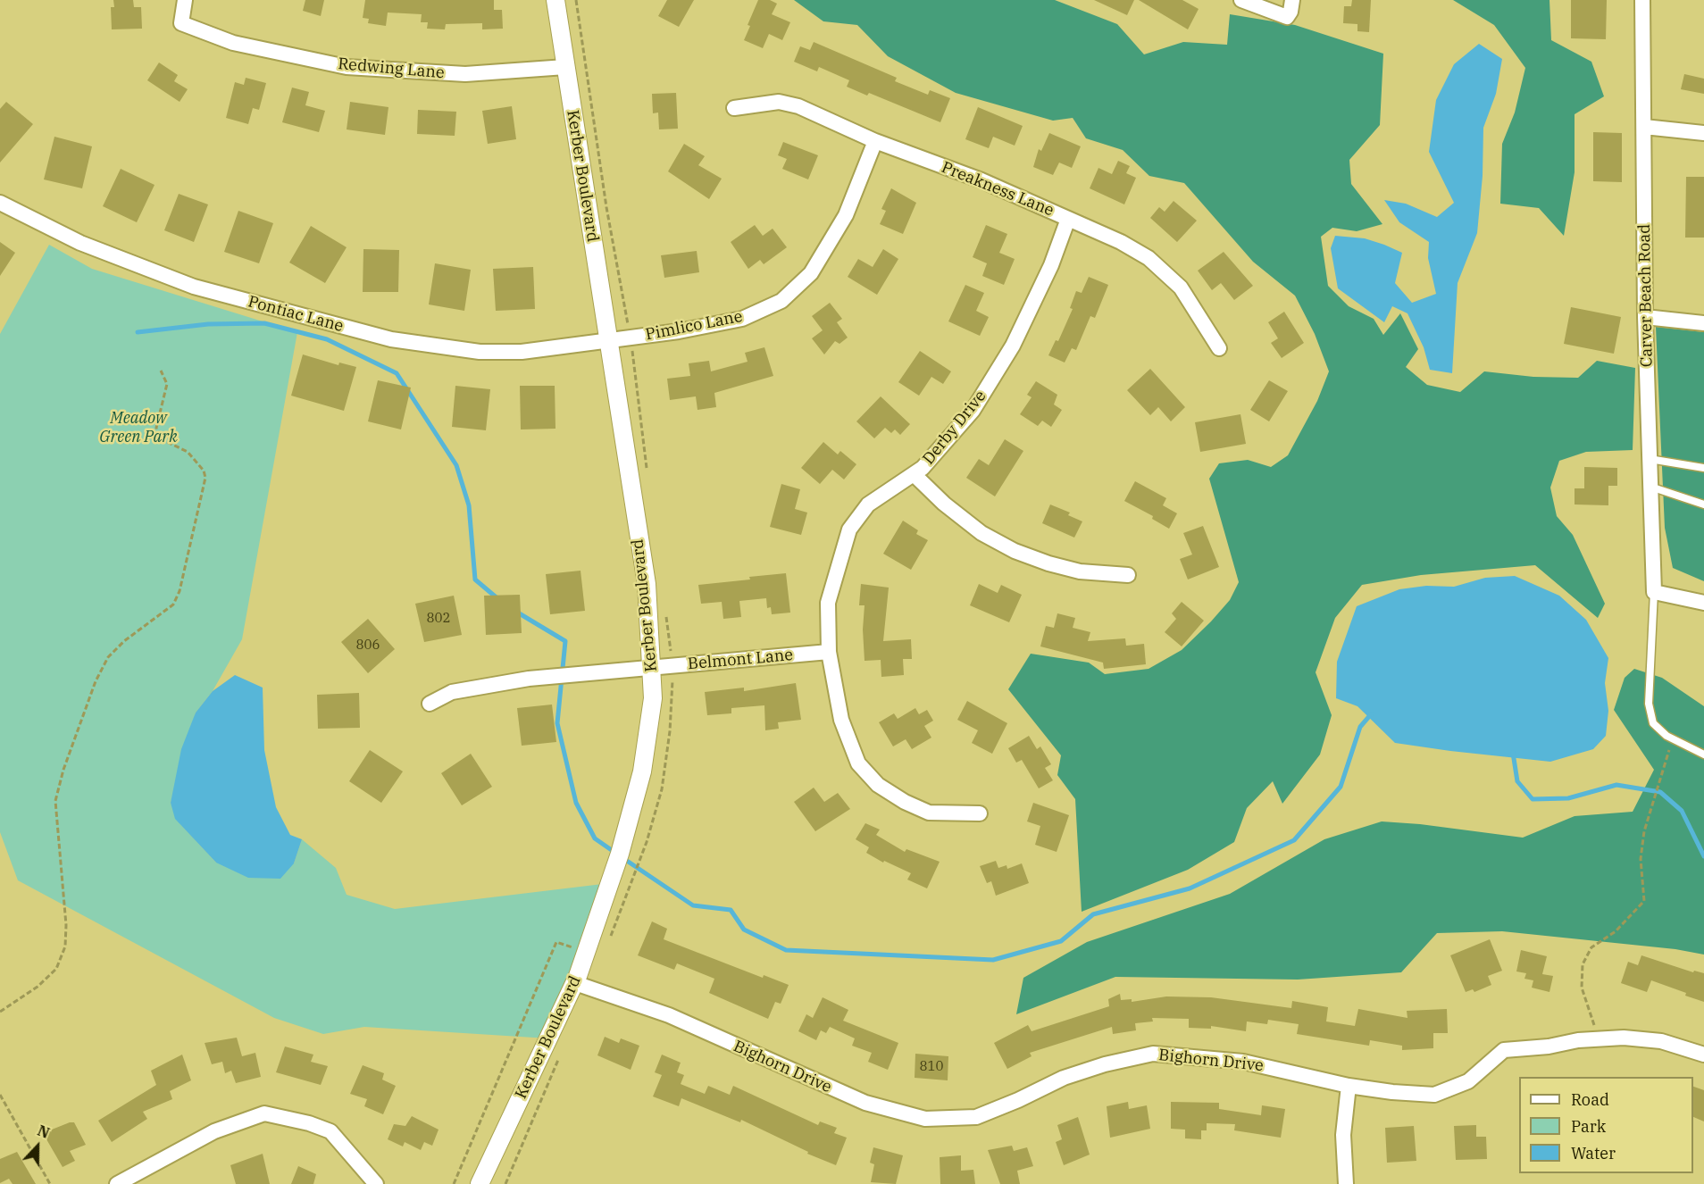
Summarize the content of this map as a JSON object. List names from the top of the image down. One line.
{"streets":{"street":["Redwing Lane","Kerber Boulevard","Preakness Lane","Carver Beach Road","Pontiac Lane","Pimlico Lane","Derby Drive","Belmont Lane","Bighorn Drive"]},"crossings":[["Redwing Lane","Kerber Boulevard"],["Kerber Boulevard","Pontiac Lane"],["Kerber Boulevard","Pimlico Lane"],["Kerber Boulevard","Belmont Lane"],["Kerber Boulevard","Bighorn Drive"],["Preakness Lane","Pimlico Lane"],["Preakness Lane","Derby Drive"],["Pontiac Lane","Pimlico Lane"],["Derby Drive","Belmont Lane"]],"parks":["Meadow Green Park"],"house_numbers":["802","806","810"],"legend":["Road","Park","Water"],"north":"top"}
